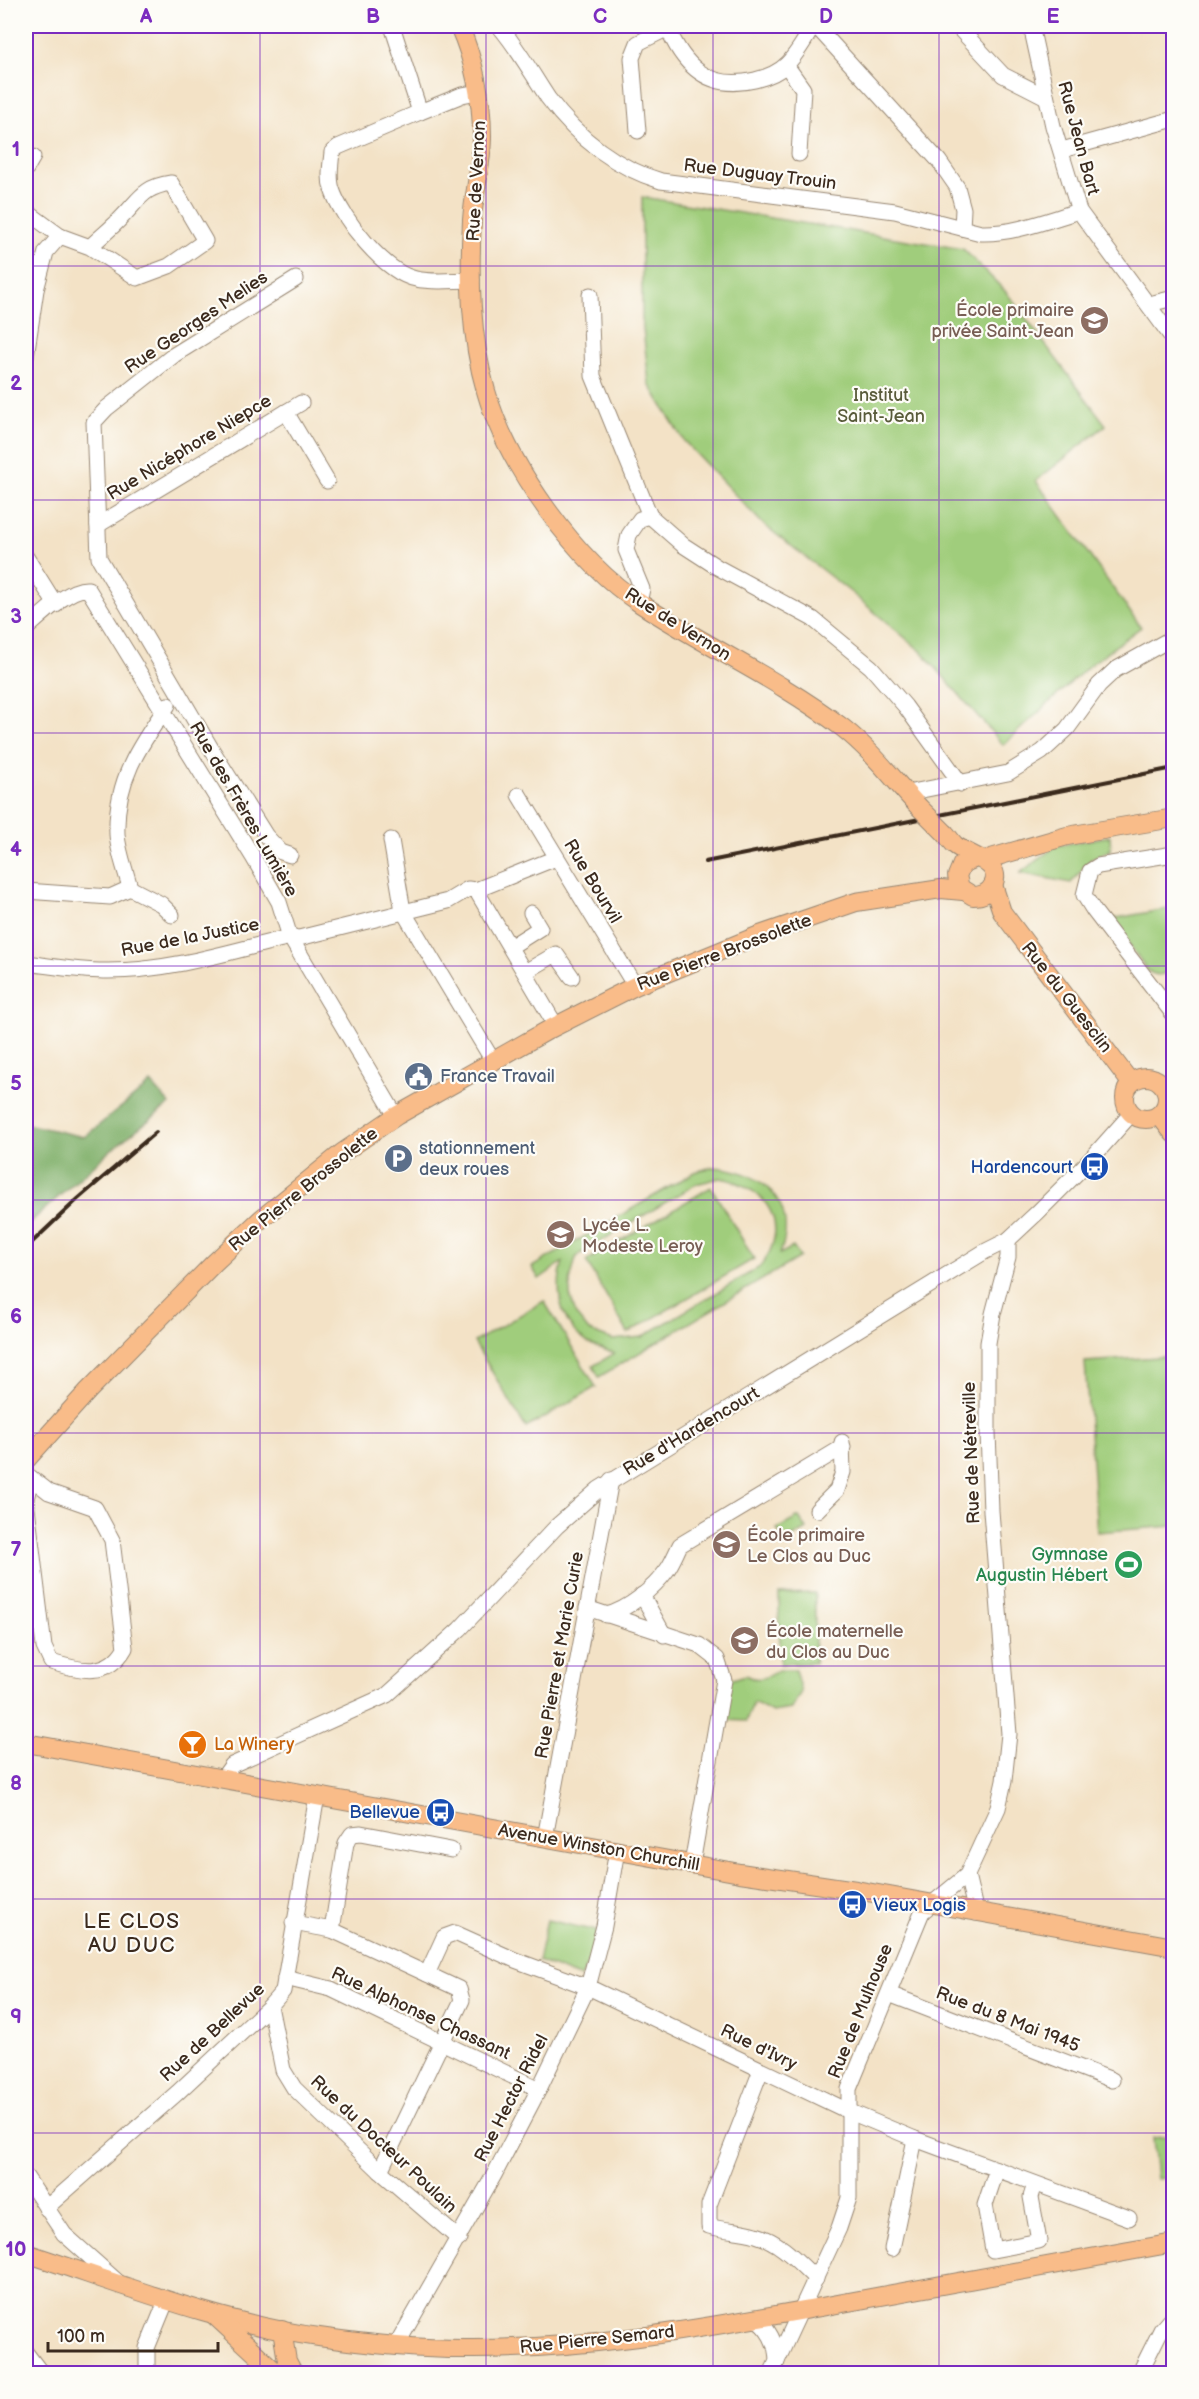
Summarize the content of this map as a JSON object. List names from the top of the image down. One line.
{"streets":{"main road":["Rue de Vernon","Rue Pierre Brossolette","Rue du Guesclin","Avenue Winston Churchill","Rue Pierre Semard"],"street":["Rue Jean Bart","Rue Duguay Trouin","Rue Georges Melies","Rue Nicéphore Niepce","Rue des Frères Lumière","Rue Bourvil","Rue de la Justice","Rue d'Hardencourt","Rue de Nétreville","Rue Pierre et Marie Curie","Rue de Mulhouse","Rue Alphonse Chassant","Rue du 8 Mai 1945","Rue de Bellevue","Rue d'Ivry","Rue Hector Ridel","Rue du Docteur Poulain"]},"crossings":[["Rue Jean Bart","Rue Duguay Trouin"],["Rue de Vernon","Rue Pierre Brossolette"],["Rue Georges Melies","Rue Nicéphore Niepce"],["Rue des Frères Lumière","Rue de la Justice"],["Rue des Frères Lumière","Rue Pierre Brossolette"],["Rue Bourvil","Rue de la Justice"],["Rue Bourvil","Rue Pierre Brossolette"],["Rue Pierre Brossolette","Rue du Guesclin"],["Rue du Guesclin","Rue d'Hardencourt"],["Rue d'Hardencourt","Rue de Nétreville"],["Rue d'Hardencourt","Rue Pierre et Marie Curie"],["Rue d'Hardencourt","Avenue Winston Churchill"],["Rue de Nétreville","Avenue Winston Churchill"],["Rue de Nétreville","Rue de Mulhouse"],["Rue Pierre et Marie Curie","Avenue Winston Churchill"],["Avenue Winston Churchill","Rue de Mulhouse"],["Avenue Winston Churchill","Rue de Bellevue"],["Avenue Winston Churchill","Rue Hector Ridel"],["Rue de Mulhouse","Rue du 8 Mai 1945"],["Rue de Mulhouse","Rue d'Ivry"],["Rue de Mulhouse","Rue Pierre Semard"],["Rue Alphonse Chassant","Rue de Bellevue"],["Rue Alphonse Chassant","Rue Hector Ridel"],["Rue de Bellevue","Rue du Docteur Poulain"],["Rue d'Ivry","Rue Hector Ridel"],["Rue Hector Ridel","Rue du Docteur Poulain"],["Rue Hector Ridel","Rue Pierre Semard"]],"districts":["LE CLOS AU DUC"],"parks":["Institut Saint-Jean"],"places":{"school or university":["École primaire privée Saint-Jean","Lycée L. Modeste Leroy","École primaire Le Clos au Duc","École maternelle du Clos au Duc"],"public building":["France Travail"],"parking":["stationnement deux roues"],"bus stop":["Hardencourt","Bellevue","Vieux Logis"],"sports":["Gymnase Augustin Hébert"],"bar":["La Winery"]},"scale_bar":"100 m","grid":{"columns":["A","B","C","D","E"],"rows":["1","2","3","4","5","6","7","8","9","10"]}}
